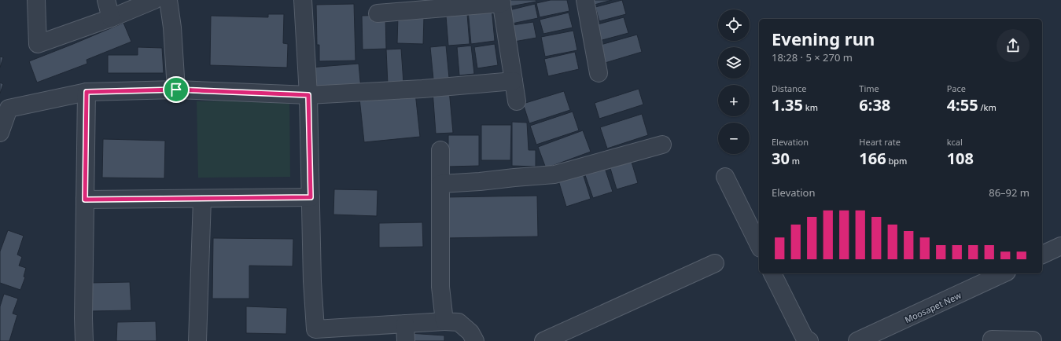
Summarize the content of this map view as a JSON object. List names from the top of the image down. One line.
{"streets":{"street":["Moosapet New"]},"page":{"map_buttons":["+","−"],"heading":["Evening run","18:28 · 5 × 270 m"],"stats":[["Distance","1.35 km"],["Time","6:38"],["Pace","4:55 /km"],["Elevation","30 m"],["Heart rate","166 bpm"],["kcal","108"]],"chart":["Elevation","86–92 m"]}}
